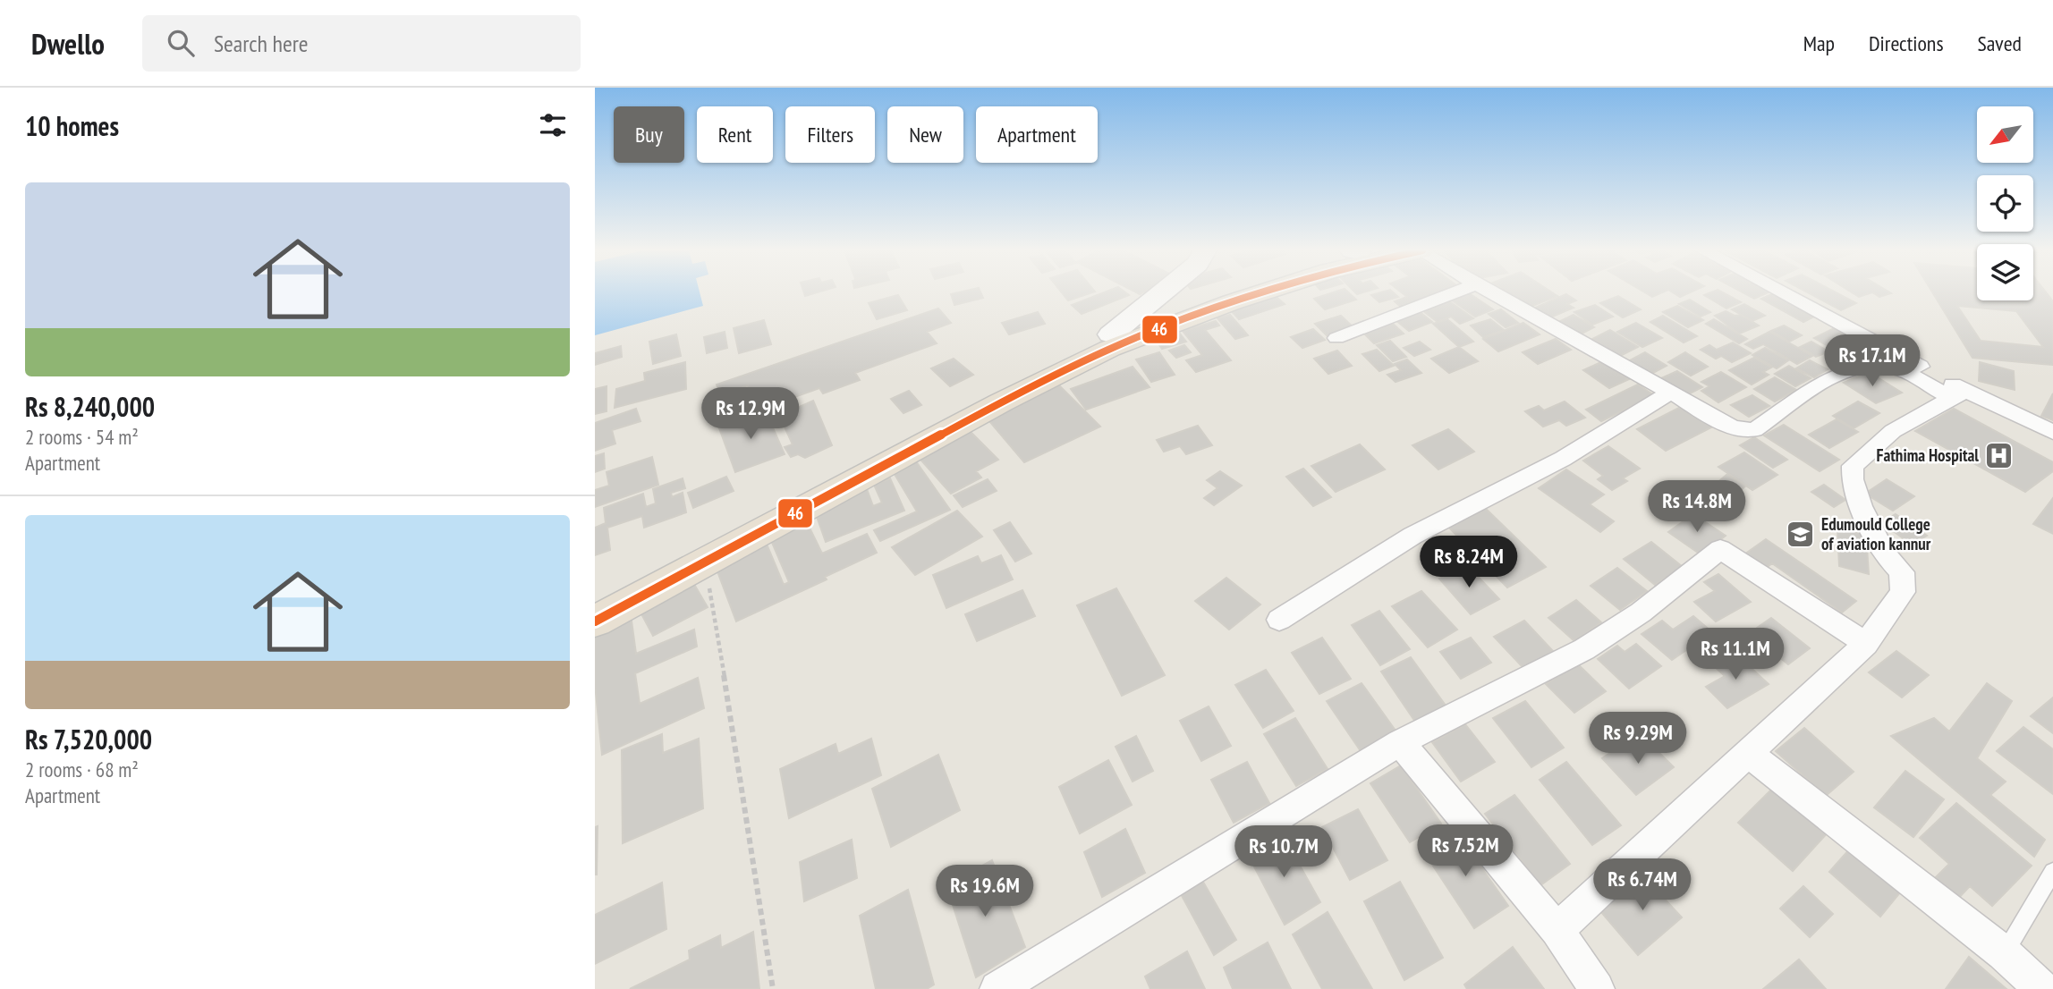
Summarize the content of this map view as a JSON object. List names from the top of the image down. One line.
{"places":{"hospital":["Fathima Hospital"],"school or university":["Edumould College of aviation kannur"]},"lines":["transit line 46"],"north":"bottom left","page":{"header":"Dwello","search":"Search here","nav":["Map","Directions","Saved"],"heading":"10 homes","chip":["Buy","Rent","Filters","New","Apartment"],"list":[{"name":"Rs 8,240,000","note":"2 rooms · 54 m² · Apartment"},{"name":"Rs 7,520,000","note":"2 rooms · 68 m² · Apartment"}],"price":["Rs 17.1M","Rs 12.9M","Rs 14.8M","Rs 8.24M","Rs 11.1M","Rs 9.29M","Rs 7.52M","Rs 10.7M","Rs 6.74M","Rs 19.6M"]}}
